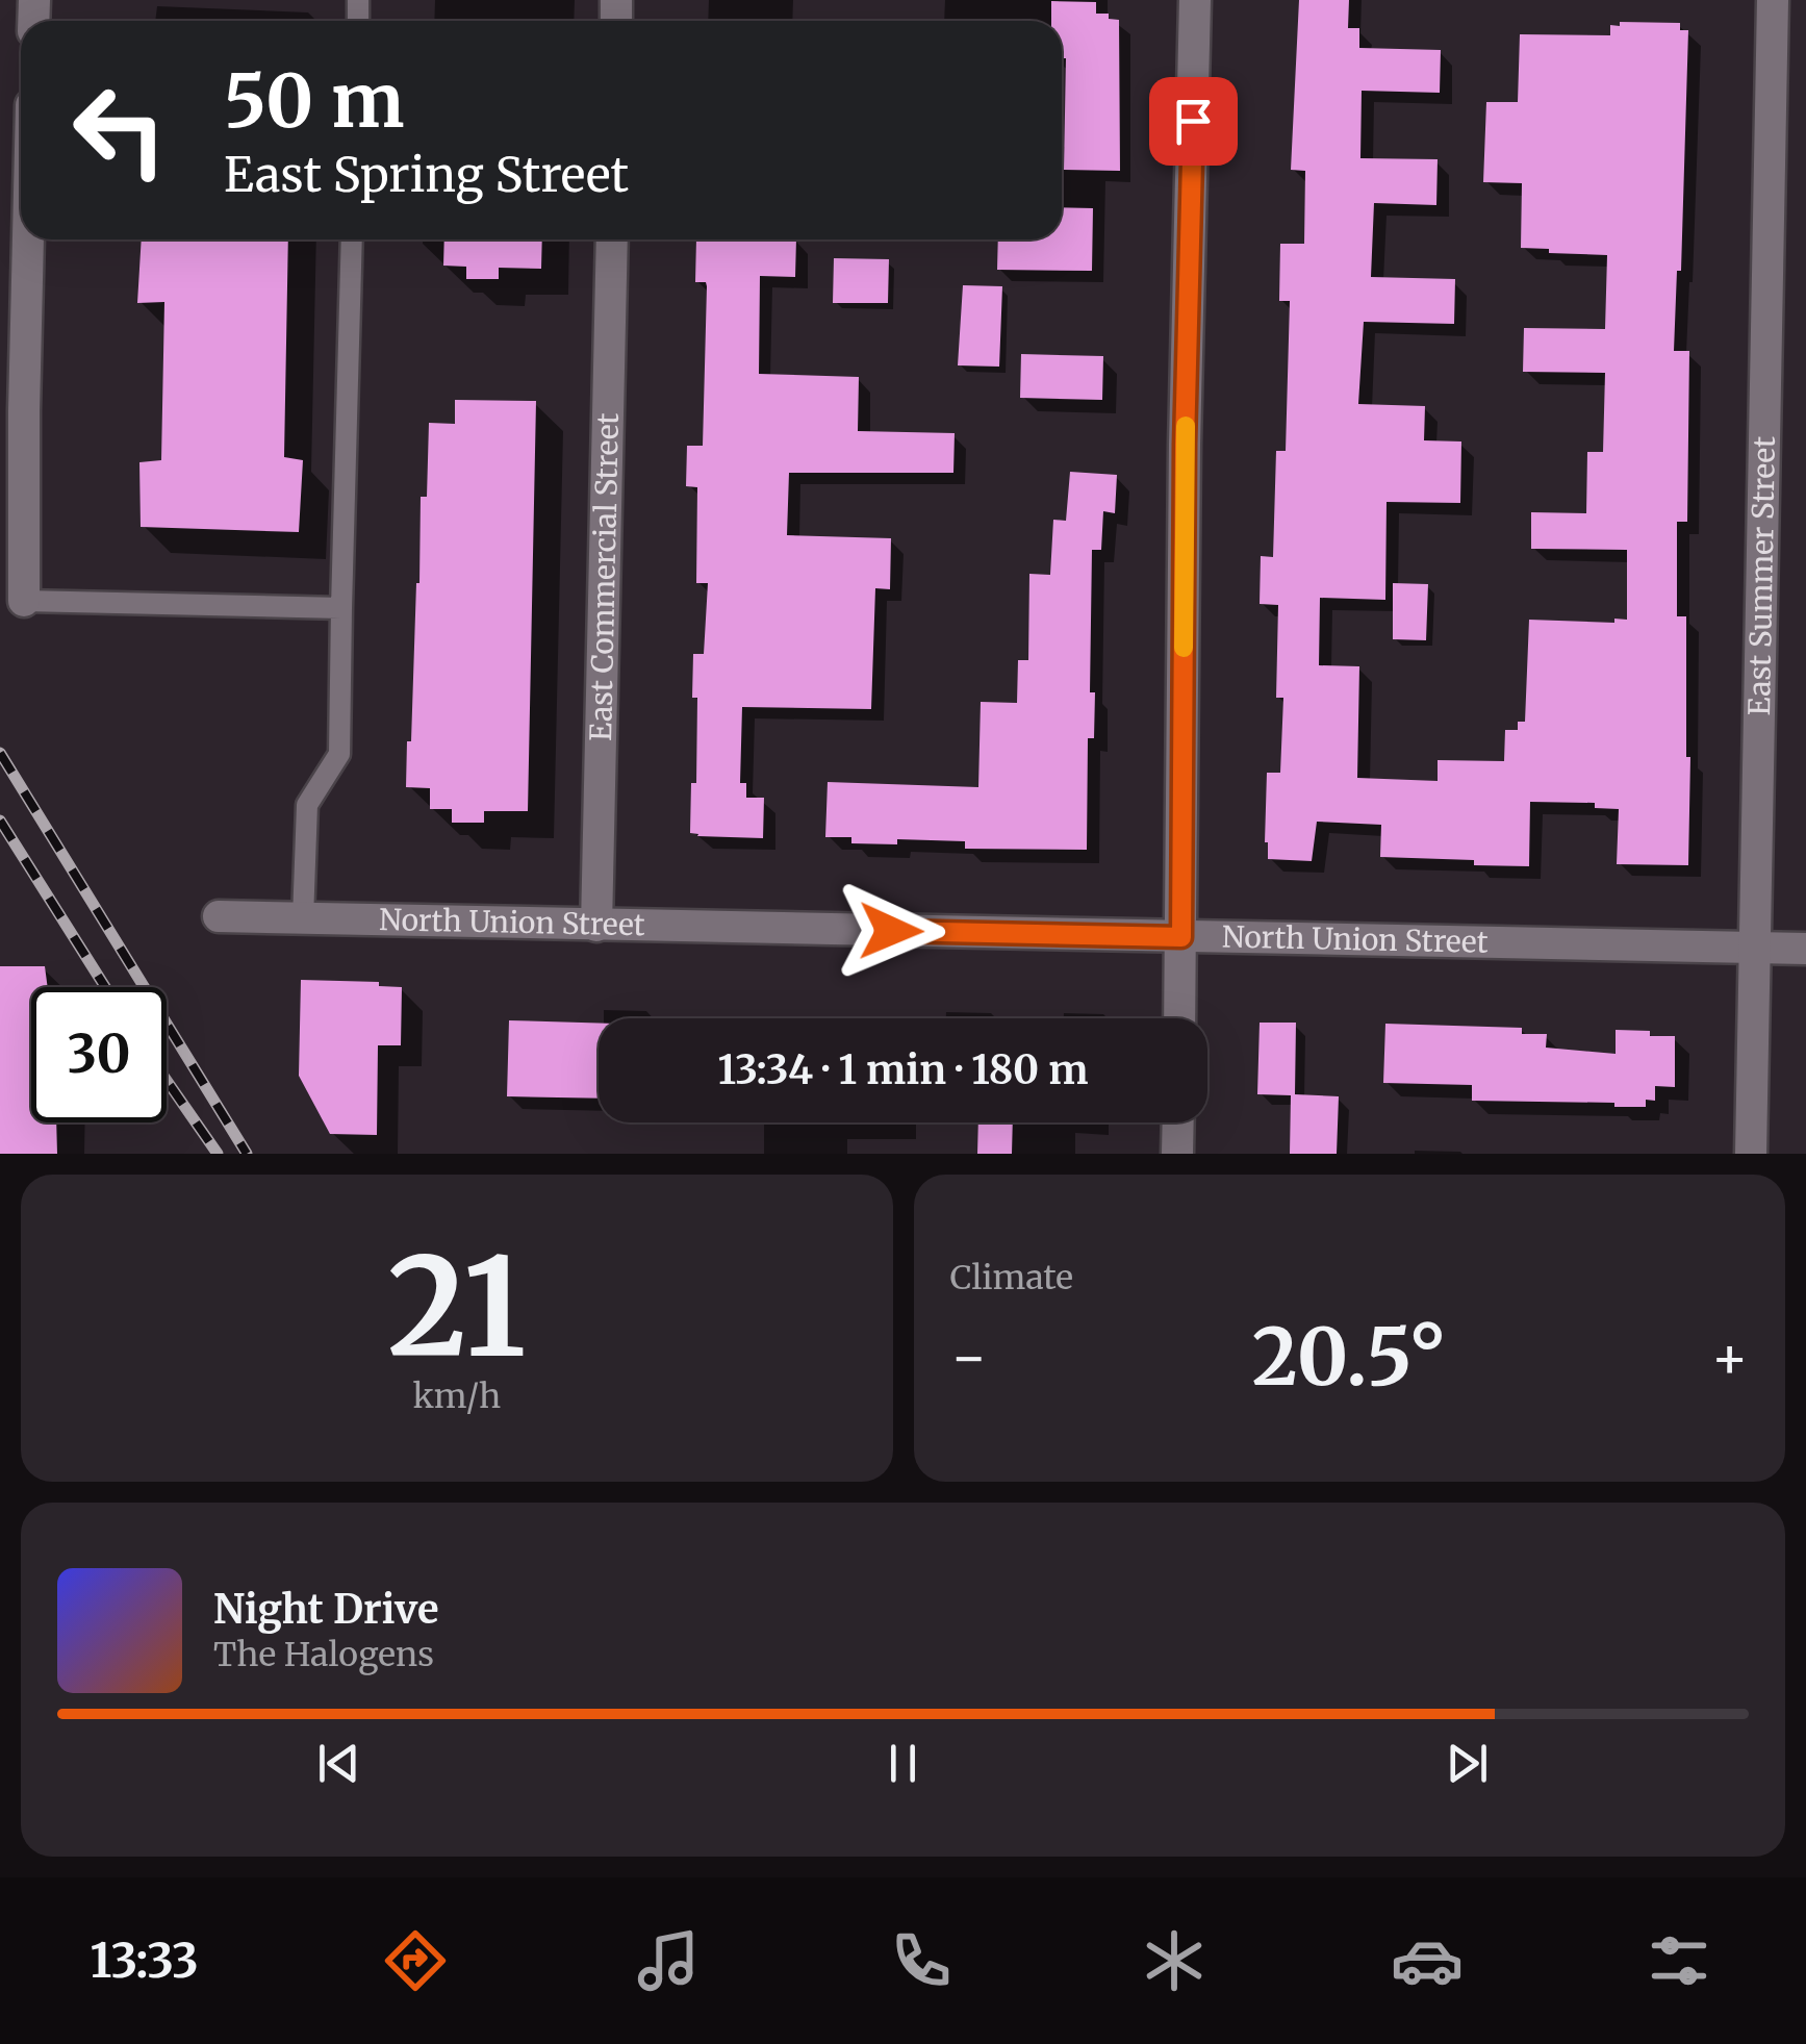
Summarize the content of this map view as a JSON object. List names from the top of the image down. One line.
{"streets":{"street":["East Summer Street","East Commercial Street","North Union Street"]},"crossings":[["East Summer Street","North Union Street"],["East Commercial Street","North Union Street"]],"page":{"turn":["50 m","East Spring Street"],"limit":"30","trip":"13:34 · 1 min · 180 m","tile":[["21","km/h"],"Climate"],"heat":["−","20.5°","+"],"song":["Night Drive","The Halogens"],"tabs":"13:33"}}
